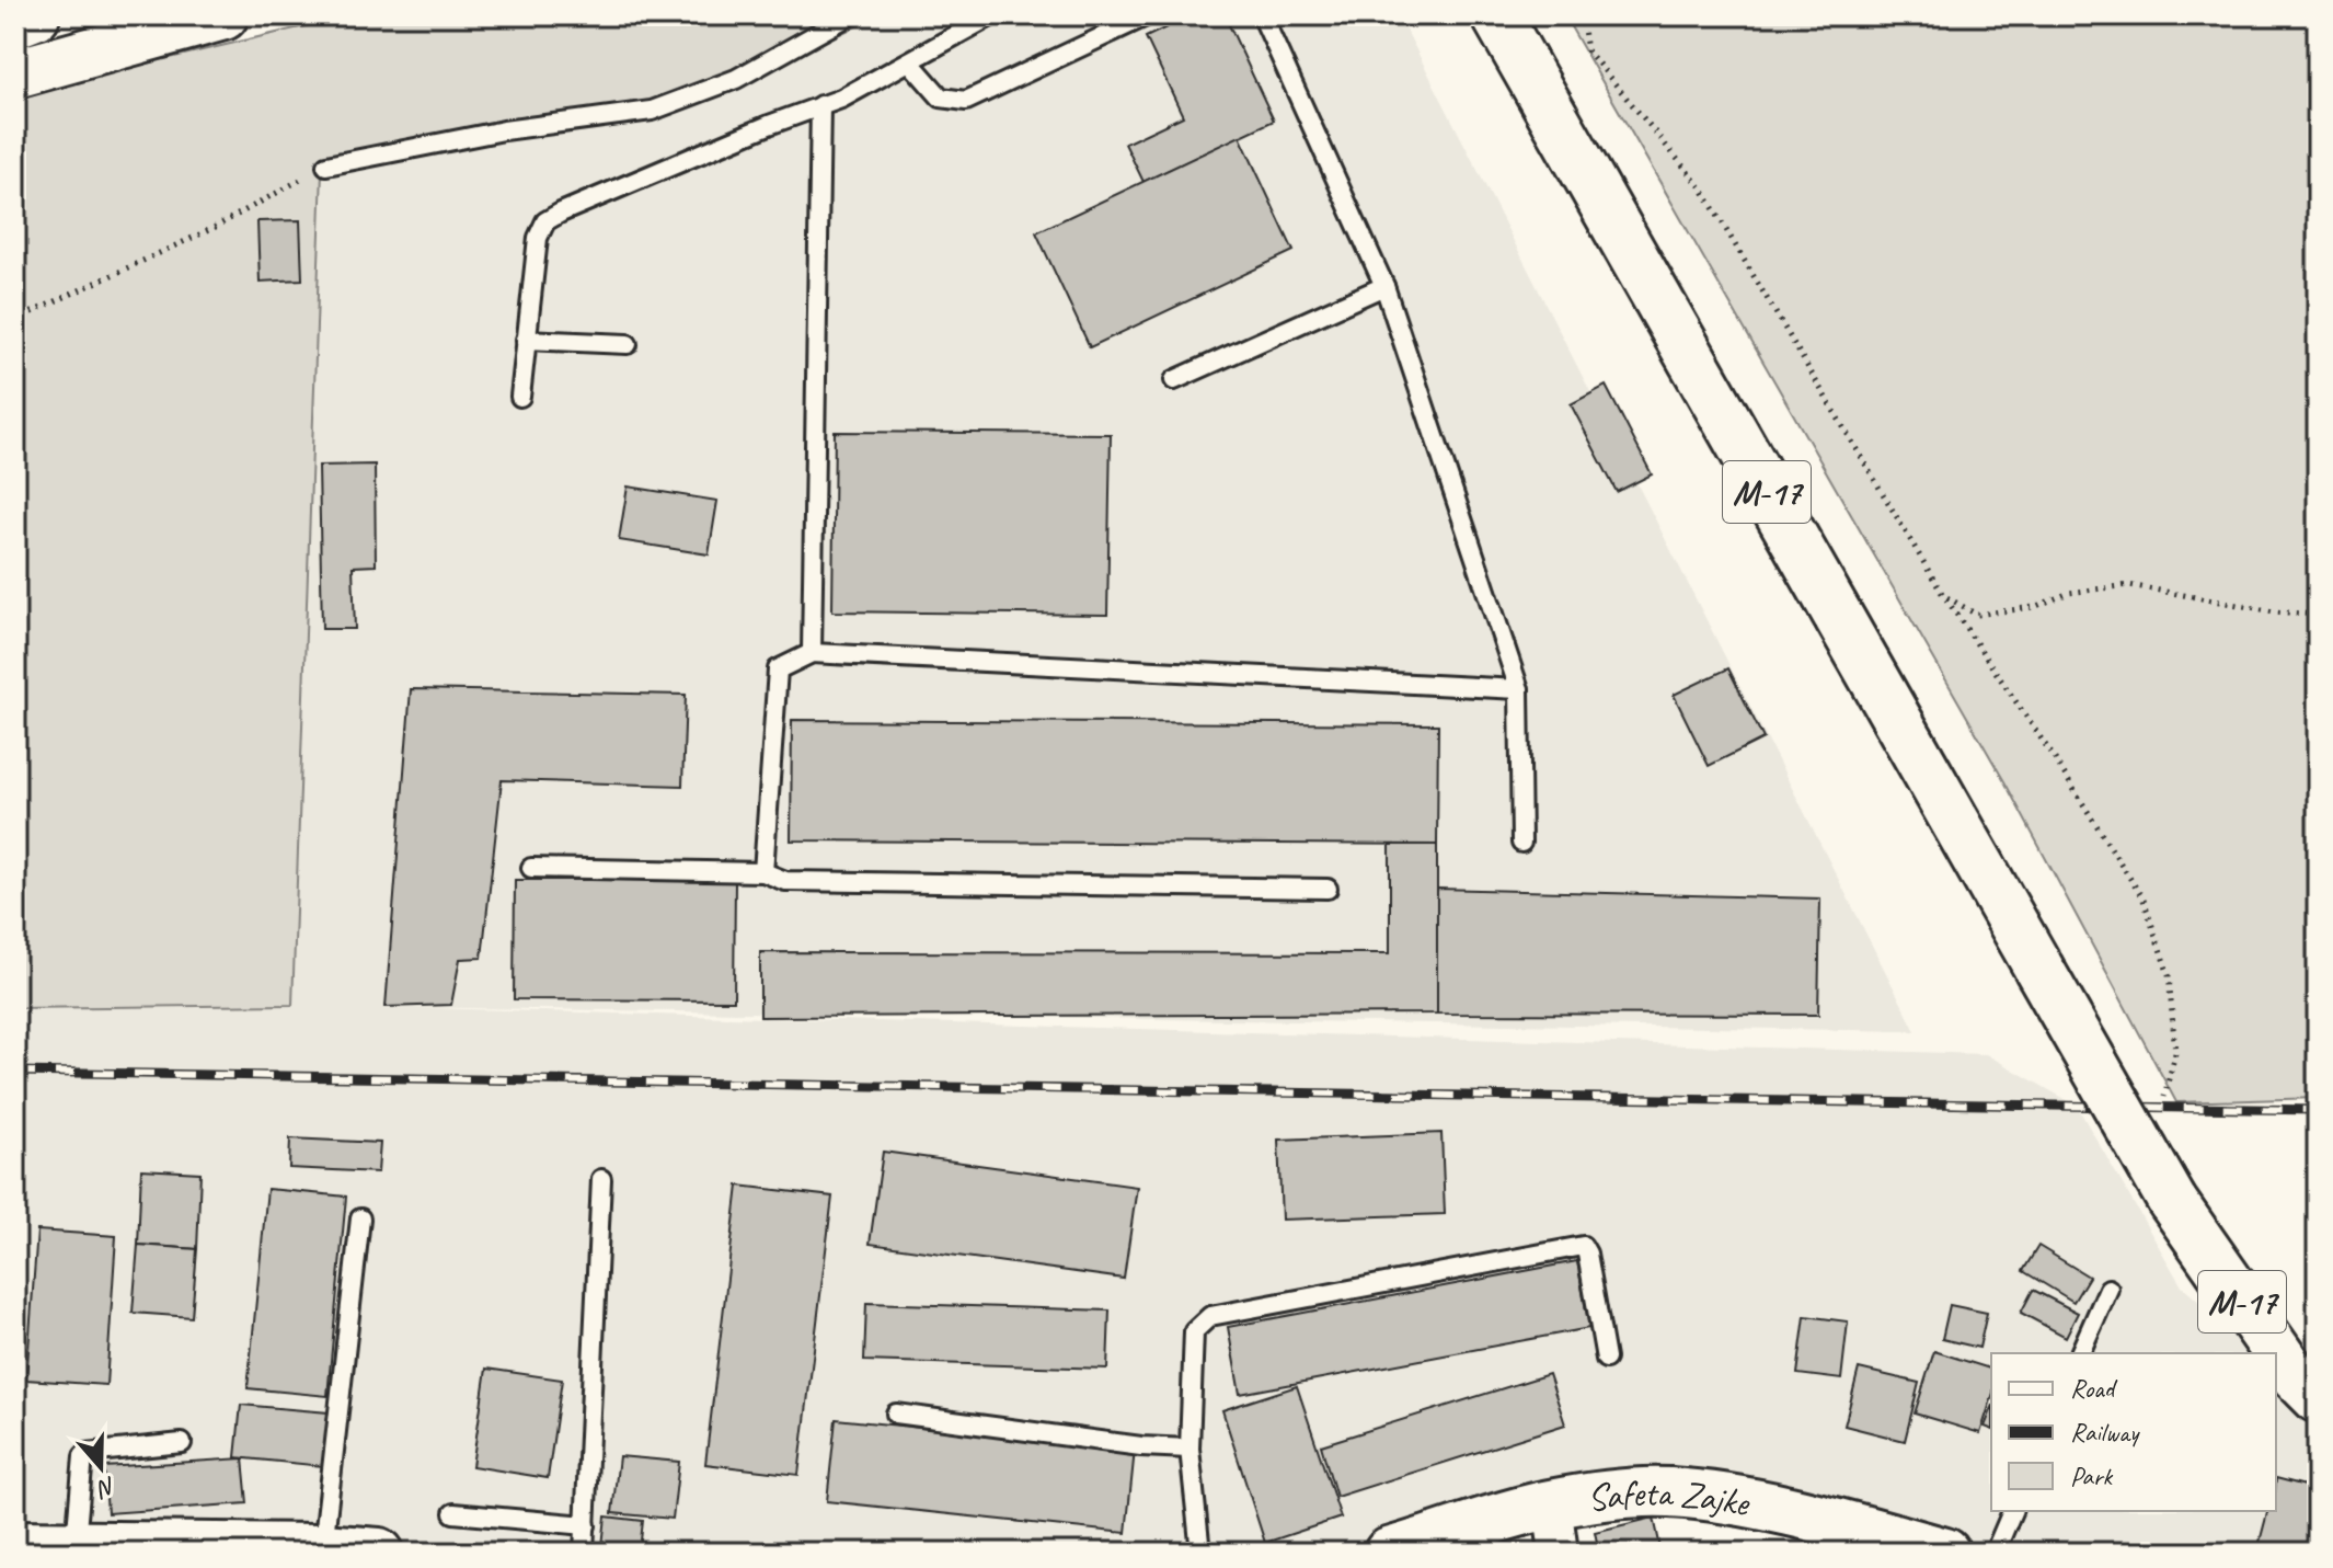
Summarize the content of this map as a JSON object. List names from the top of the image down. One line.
{"streets":{"main road":["M-17","Safeta Zajke"]},"legend":["Road","Railway","Park"],"north":"bottom"}
